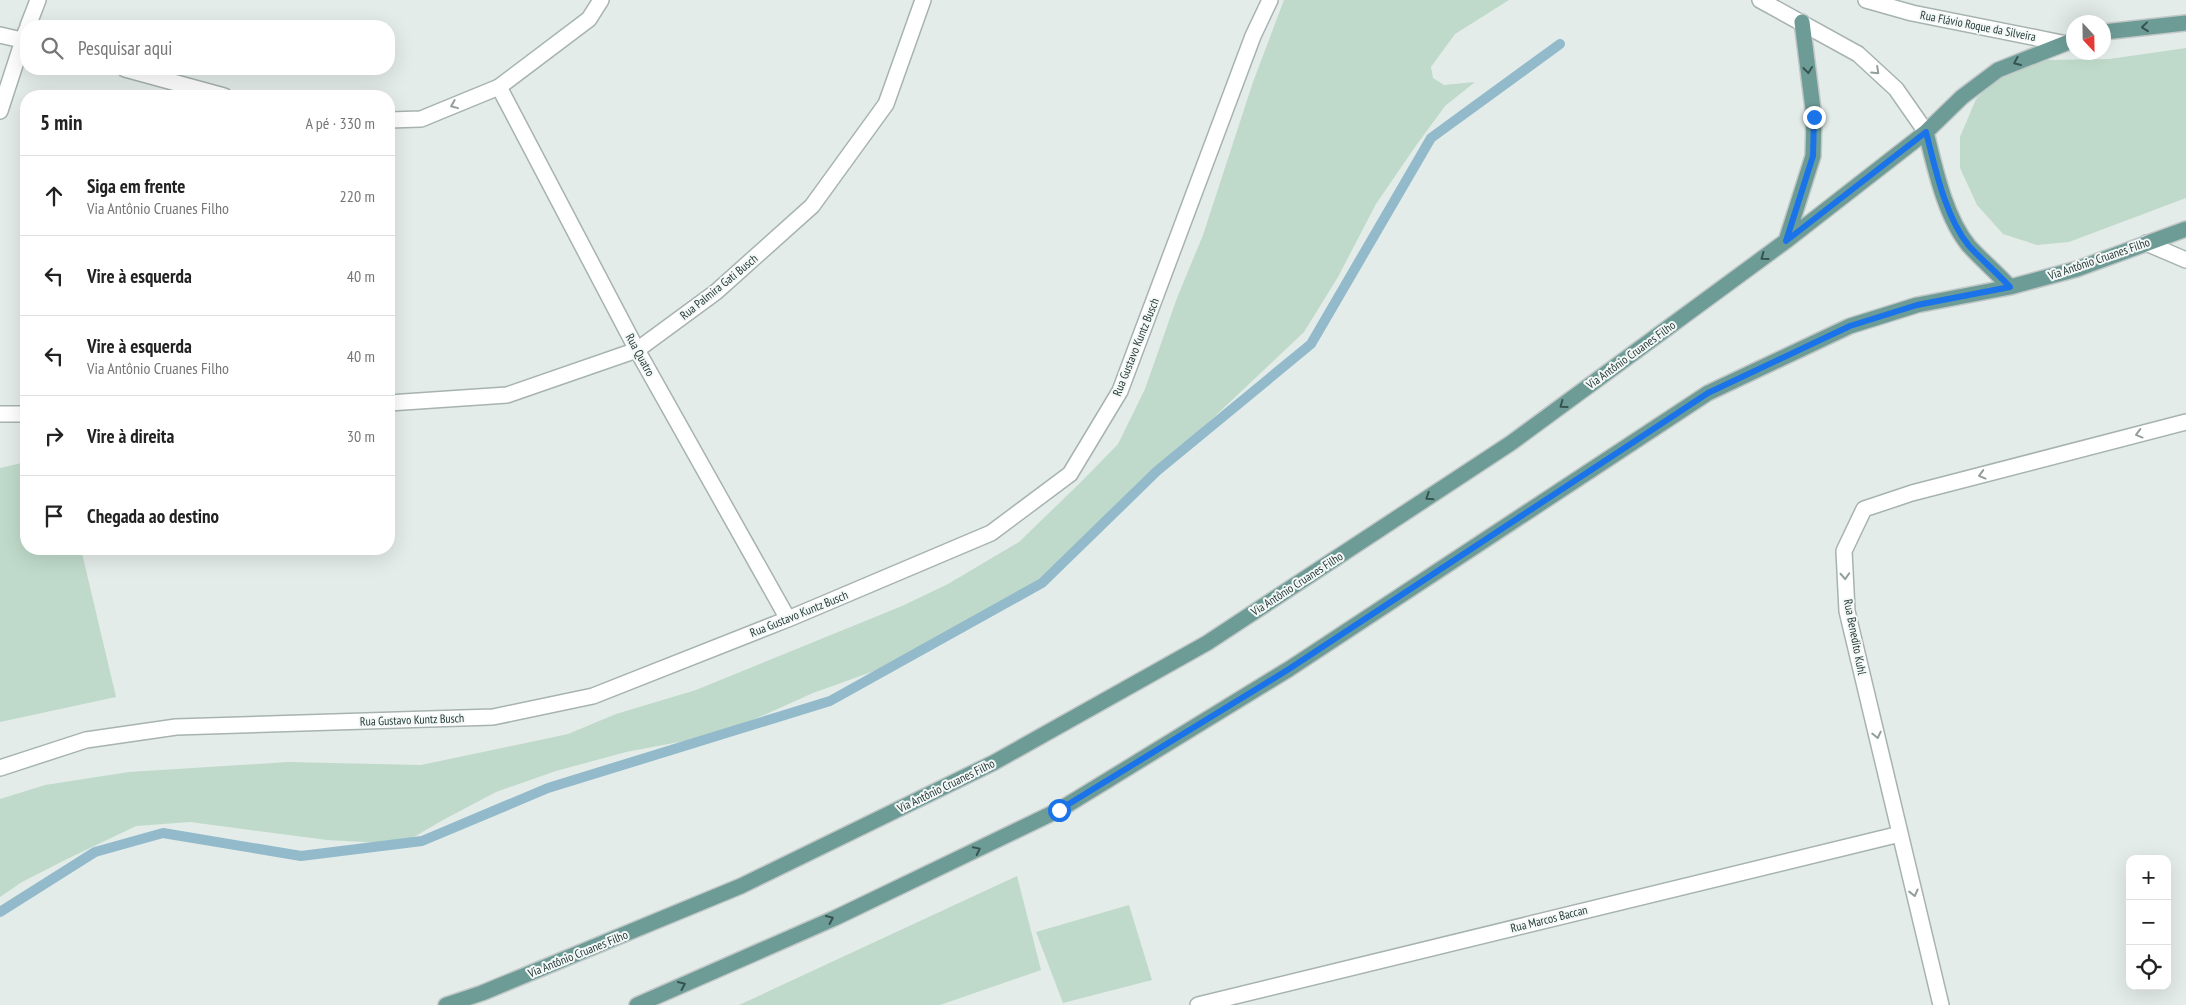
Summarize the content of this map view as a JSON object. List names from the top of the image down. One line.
{"streets":{"main road":["Via Antônio Cruanes Filho"],"street":["Rua Flávio Roque da Silveira","Rua Palmira Gati Busch","Rua Gustavo Kuntz Busch","Rua Quatro","Rua Benedito Kuhl","Rua Marcos Baccan"]},"crossings":[["Rua Palmira Gati Busch","Rua Quatro"],["Rua Gustavo Kuntz Busch","Rua Quatro"],["Rua Benedito Kuhl","Rua Marcos Baccan"]],"north":"bottom","page":{"search":"Pesquisar aqui","heading":["5 min","A pé · 330 m"],"list":[["Siga em frente","Via Antônio Cruanes Filho","220 m"],["Vire à esquerda","40 m"],["Vire à esquerda","Via Antônio Cruanes Filho","40 m"],["Vire à direita","30 m"],"Chegada ao destino"],"map_buttons":["+","−"]}}
